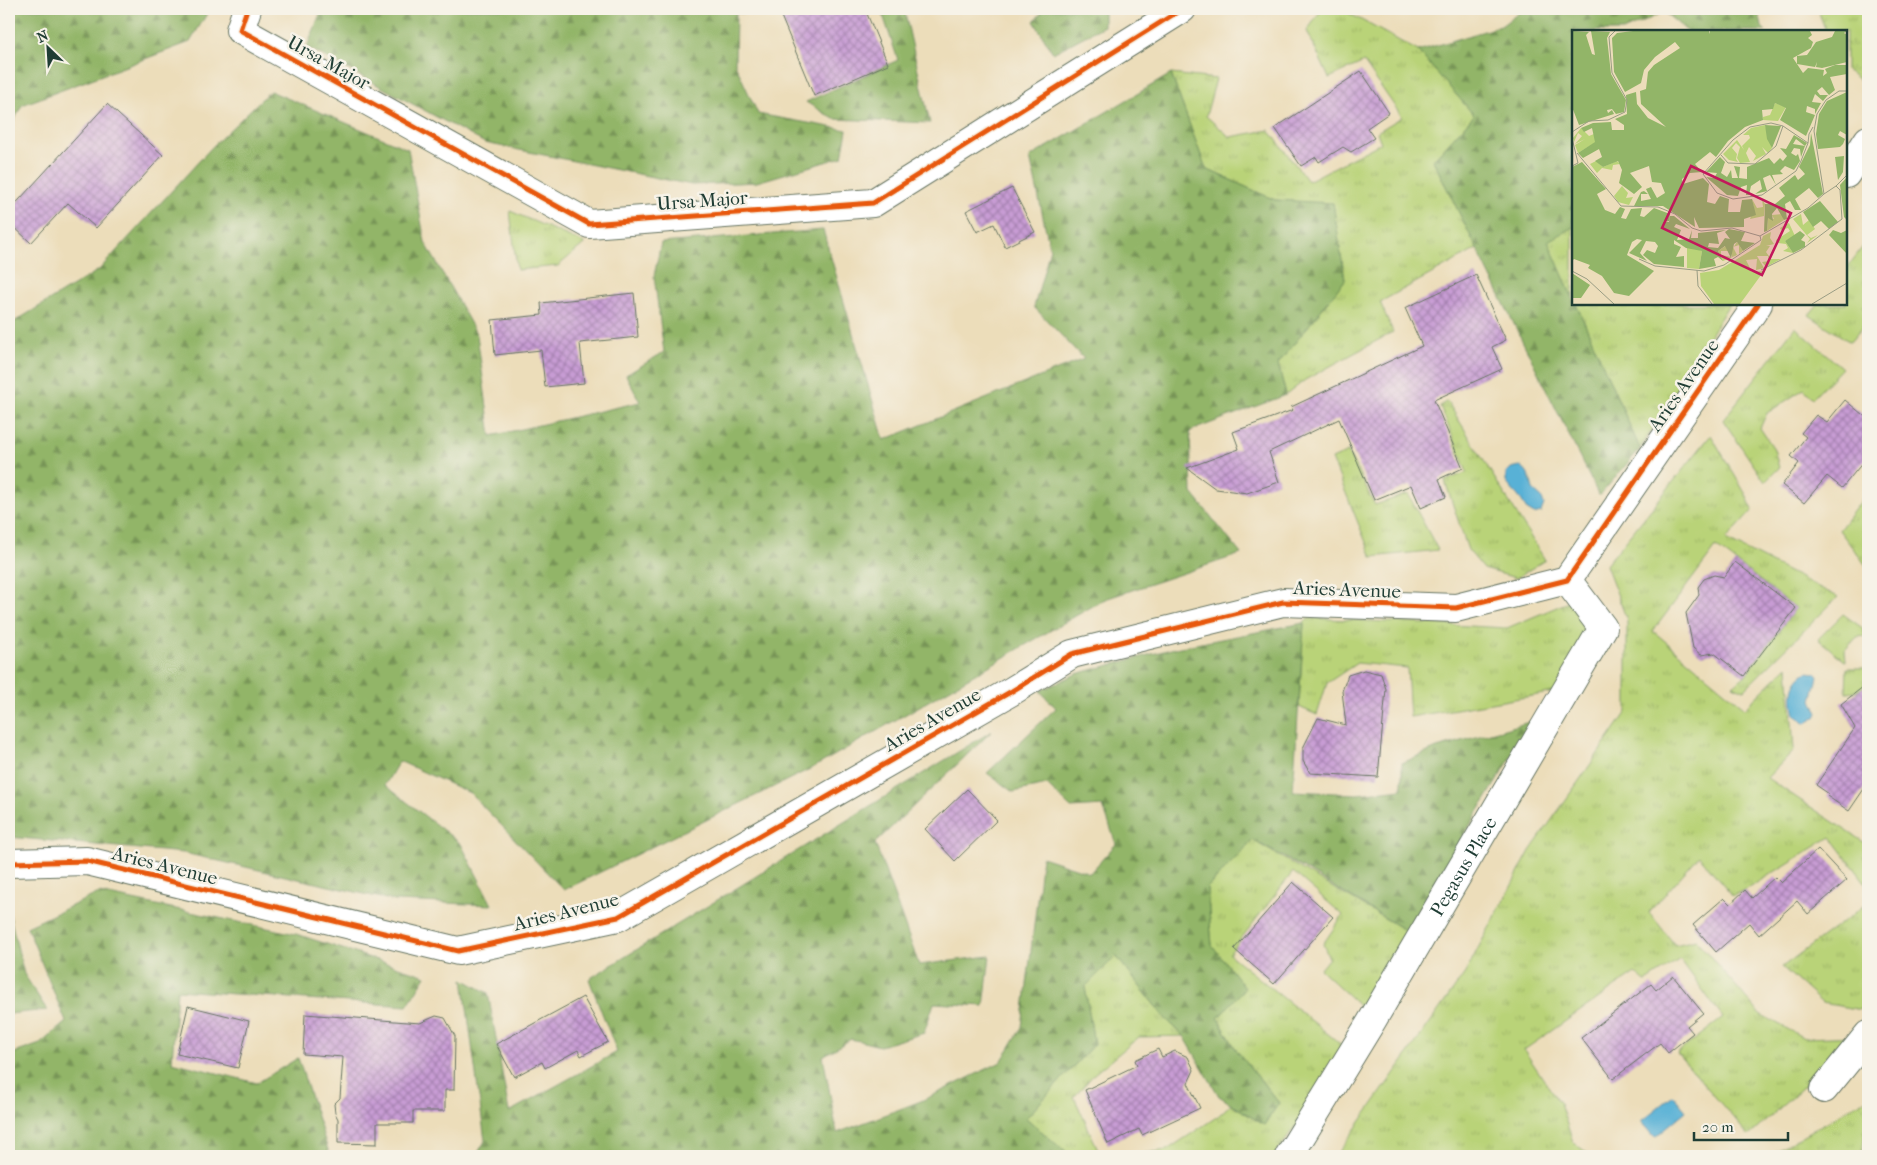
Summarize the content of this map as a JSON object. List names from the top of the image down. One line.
{"streets":{"street":["Ursa Major","Aries Avenue","Pegasus Place"]},"crossings":[["Aries Avenue","Pegasus Place"]],"scale_bar":"20 m","north":"top left"}
